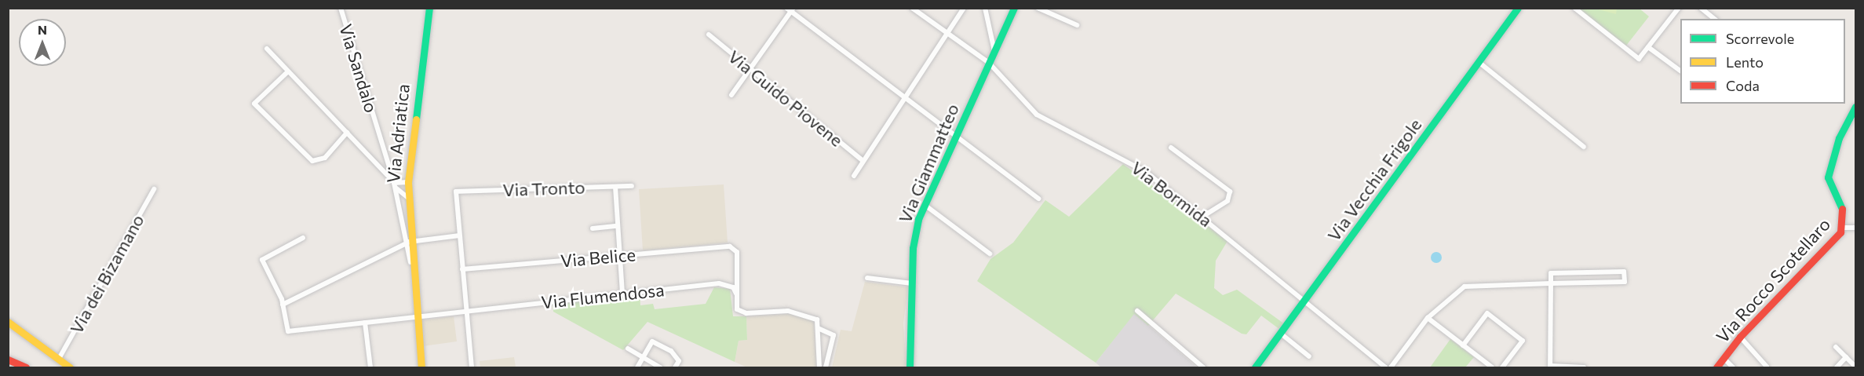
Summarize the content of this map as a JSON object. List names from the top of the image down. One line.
{"streets":{"street":["Via Sandalo","Via Guido Piovene","Via Adriatica","Via Giammatteo","Via Vecchia Frigole","Via Tronto","Via Bormida","Via Belice","Via dei Bizamano","Via Rocco Scotellaro","Via Flumendosa"]},"crossings":[["Via Sandalo","Via Adriatica"],["Via Adriatica","Via Flumendosa"],["Via Giammatteo","Via Bormida"],["Via Vecchia Frigole","Via Bormida"],["Via Belice","Via Flumendosa"]],"legend":["Scorrevole","Lento","Coda"],"north":"top"}
